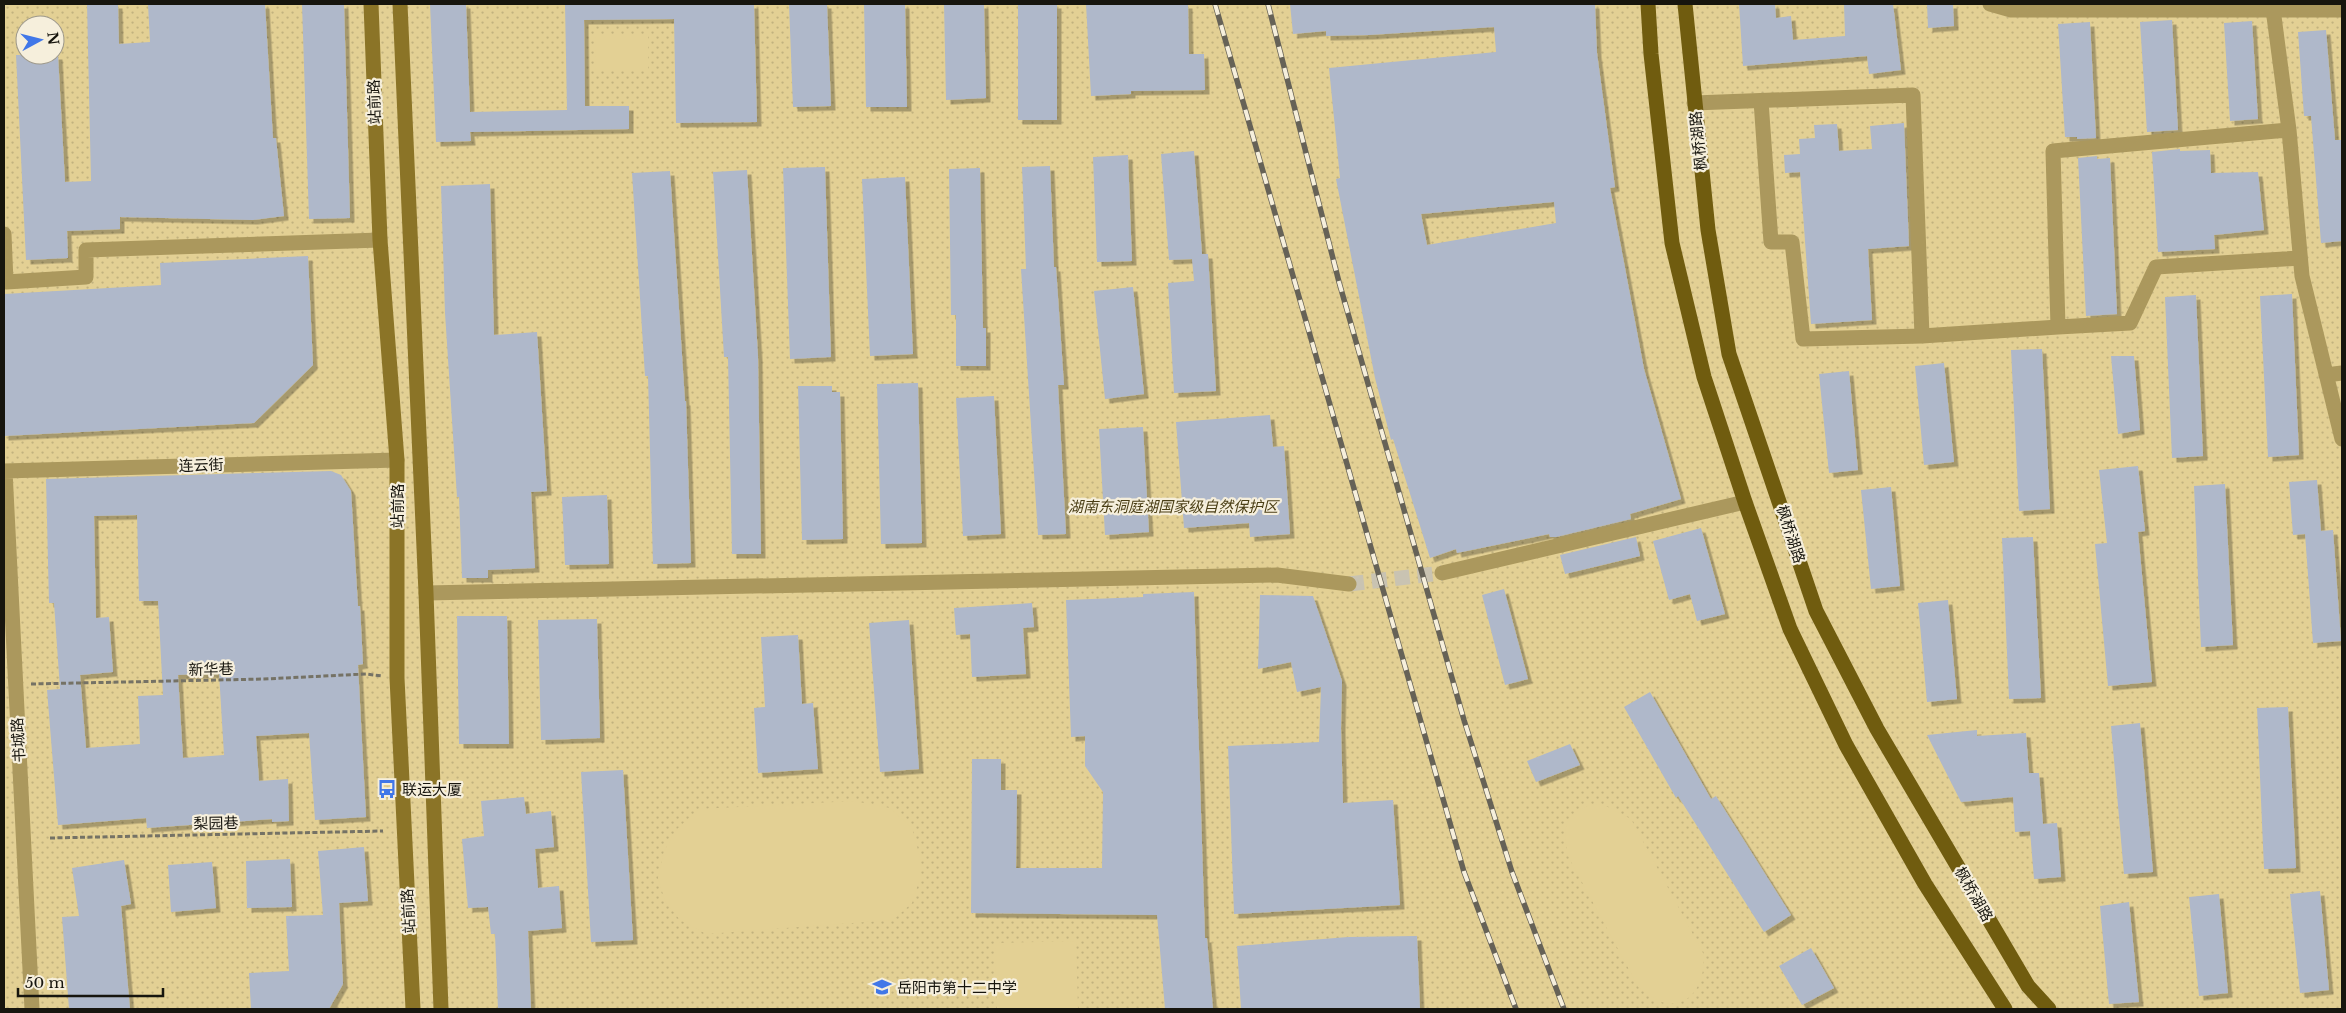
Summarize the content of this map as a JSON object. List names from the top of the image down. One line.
{"streets":{"main road":["站前路","枫桥湖路"],"street":["连云街","书城路"],"path":["新华巷","梨园巷"]},"crossings":[["站前路","连云街"],["站前路","新华巷"],["连云街","书城路"]],"parks":["湖南东洞庭湖国家级自然保护区"],"places":{"bus stop":["联运大厦"],"school or university":["岳阳市第十二中学"]},"scale_bar":"50 m","north":"right"}
